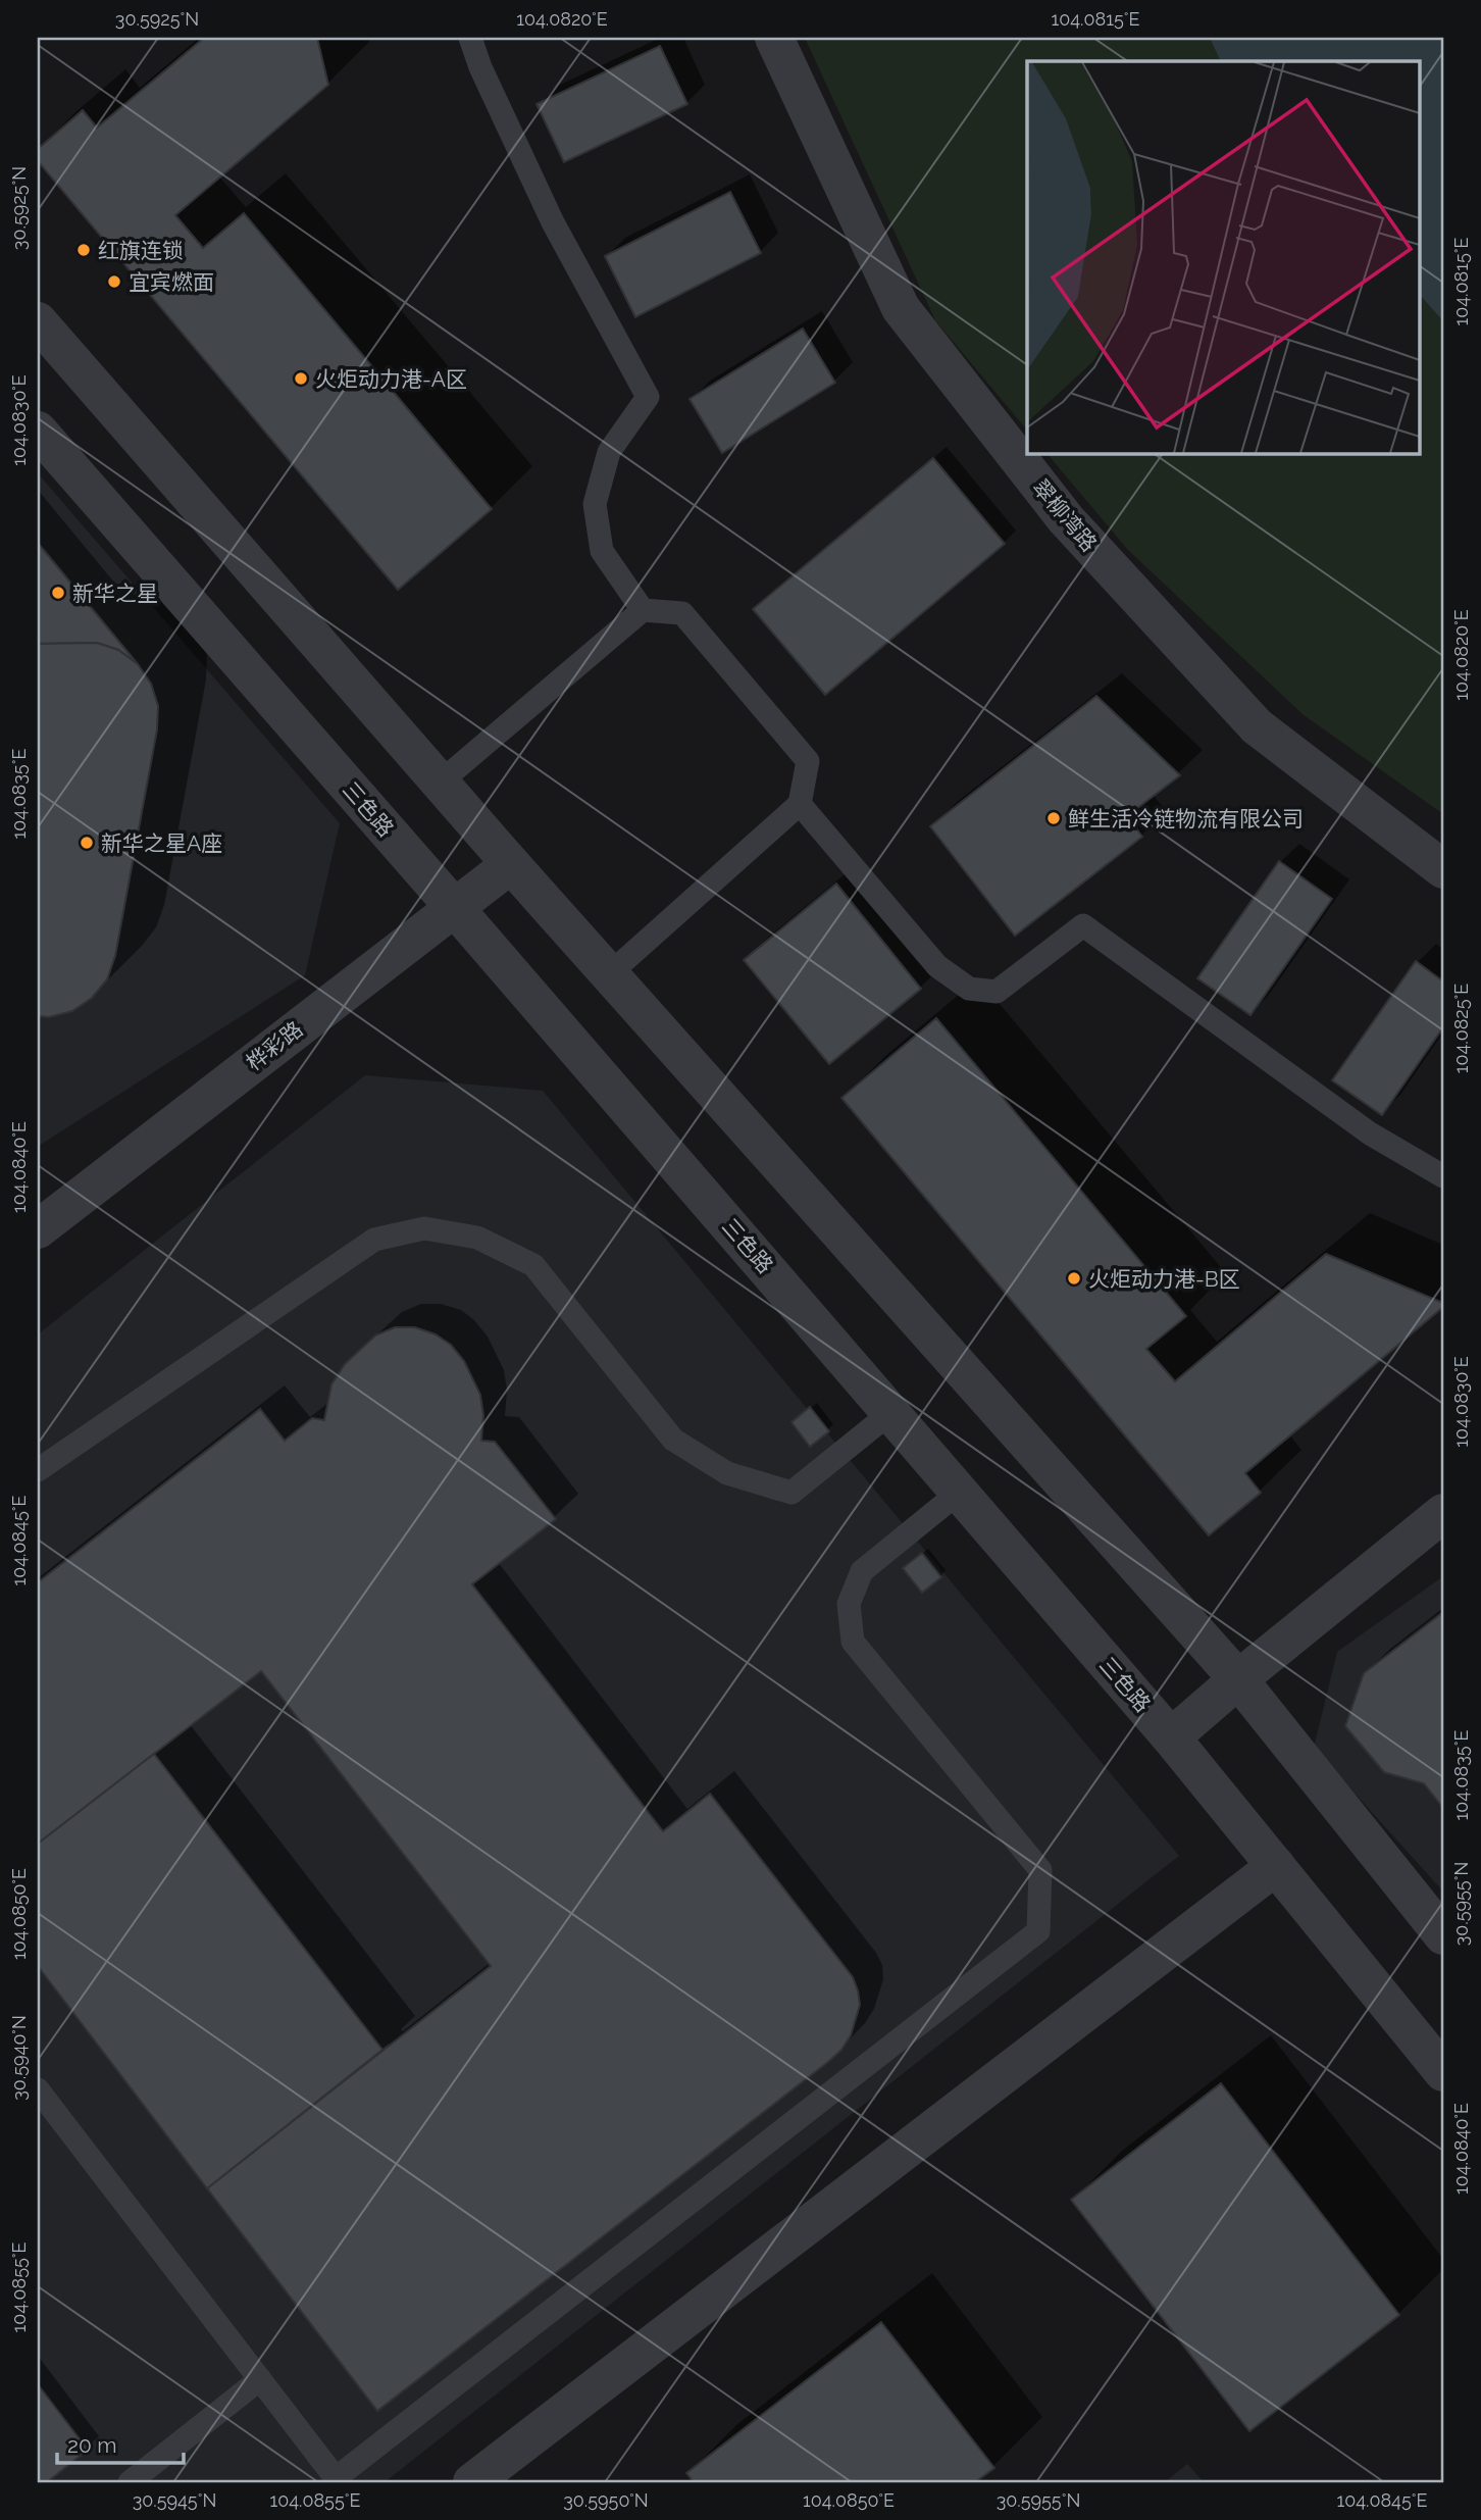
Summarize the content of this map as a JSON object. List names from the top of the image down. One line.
{"streets":{"street":["翠柳湾路","三色路","桦彩路"]},"crossings":[["三色路","桦彩路"]],"places":["红旗连锁","宜宾燃面","火炬动力港-A区","新华之星","鲜生活冷链物流有限公司","新华之星A座","火炬动力港-B区"],"scale_bar":"20 m","coordinates":["30.5925°N","104.0820°E","104.0815°E","104.0830°E","104.0835°E","104.0825°E","104.0840°E","104.0845°E","30.5955°N","104.0850°E","30.5940°N","104.0855°E","30.5945°N","30.5950°N"]}
